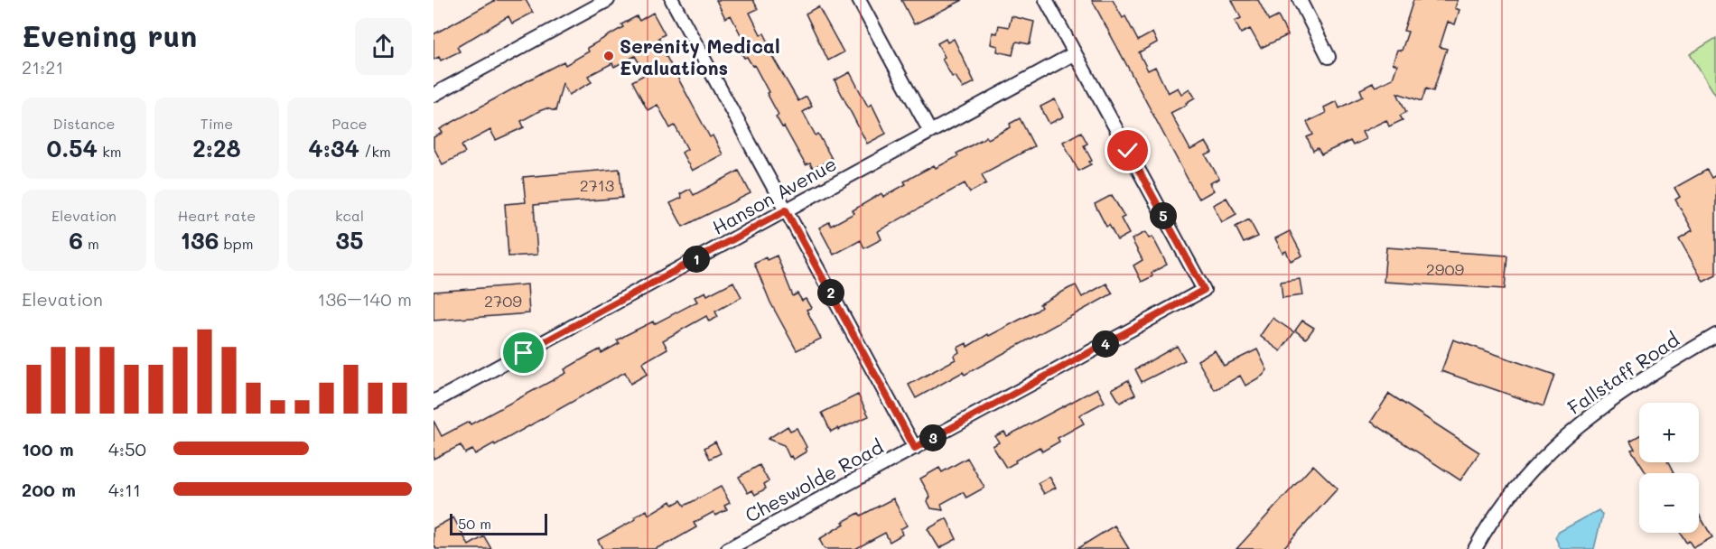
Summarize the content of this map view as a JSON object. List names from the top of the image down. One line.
{"streets":{"street":["Hanson Avenue","Fallstaff Road","Cheswolde Road"]},"crossings":[["Hanson Avenue","Cheswolde Road"]],"places":["Serenity Medical Evaluations"],"house_numbers":["2713","2909","2709"],"scale_bar":"50 m","page":{"heading":["Evening run","21:21"],"stats":[["Distance","0.54 km"],["Time","2:28"],["Pace","4:34 /km"],["Elevation","6 m"],["Heart rate","136 bpm"],["kcal","35"]],"pins":["5","1","2","4","3"],"chart":["Elevation","136–140 m"],"map_buttons":["+","−"],"list":[{"name":"100 m","note":"4:50"},{"name":"200 m","note":"4:11"}],"scale":"50 m"}}
